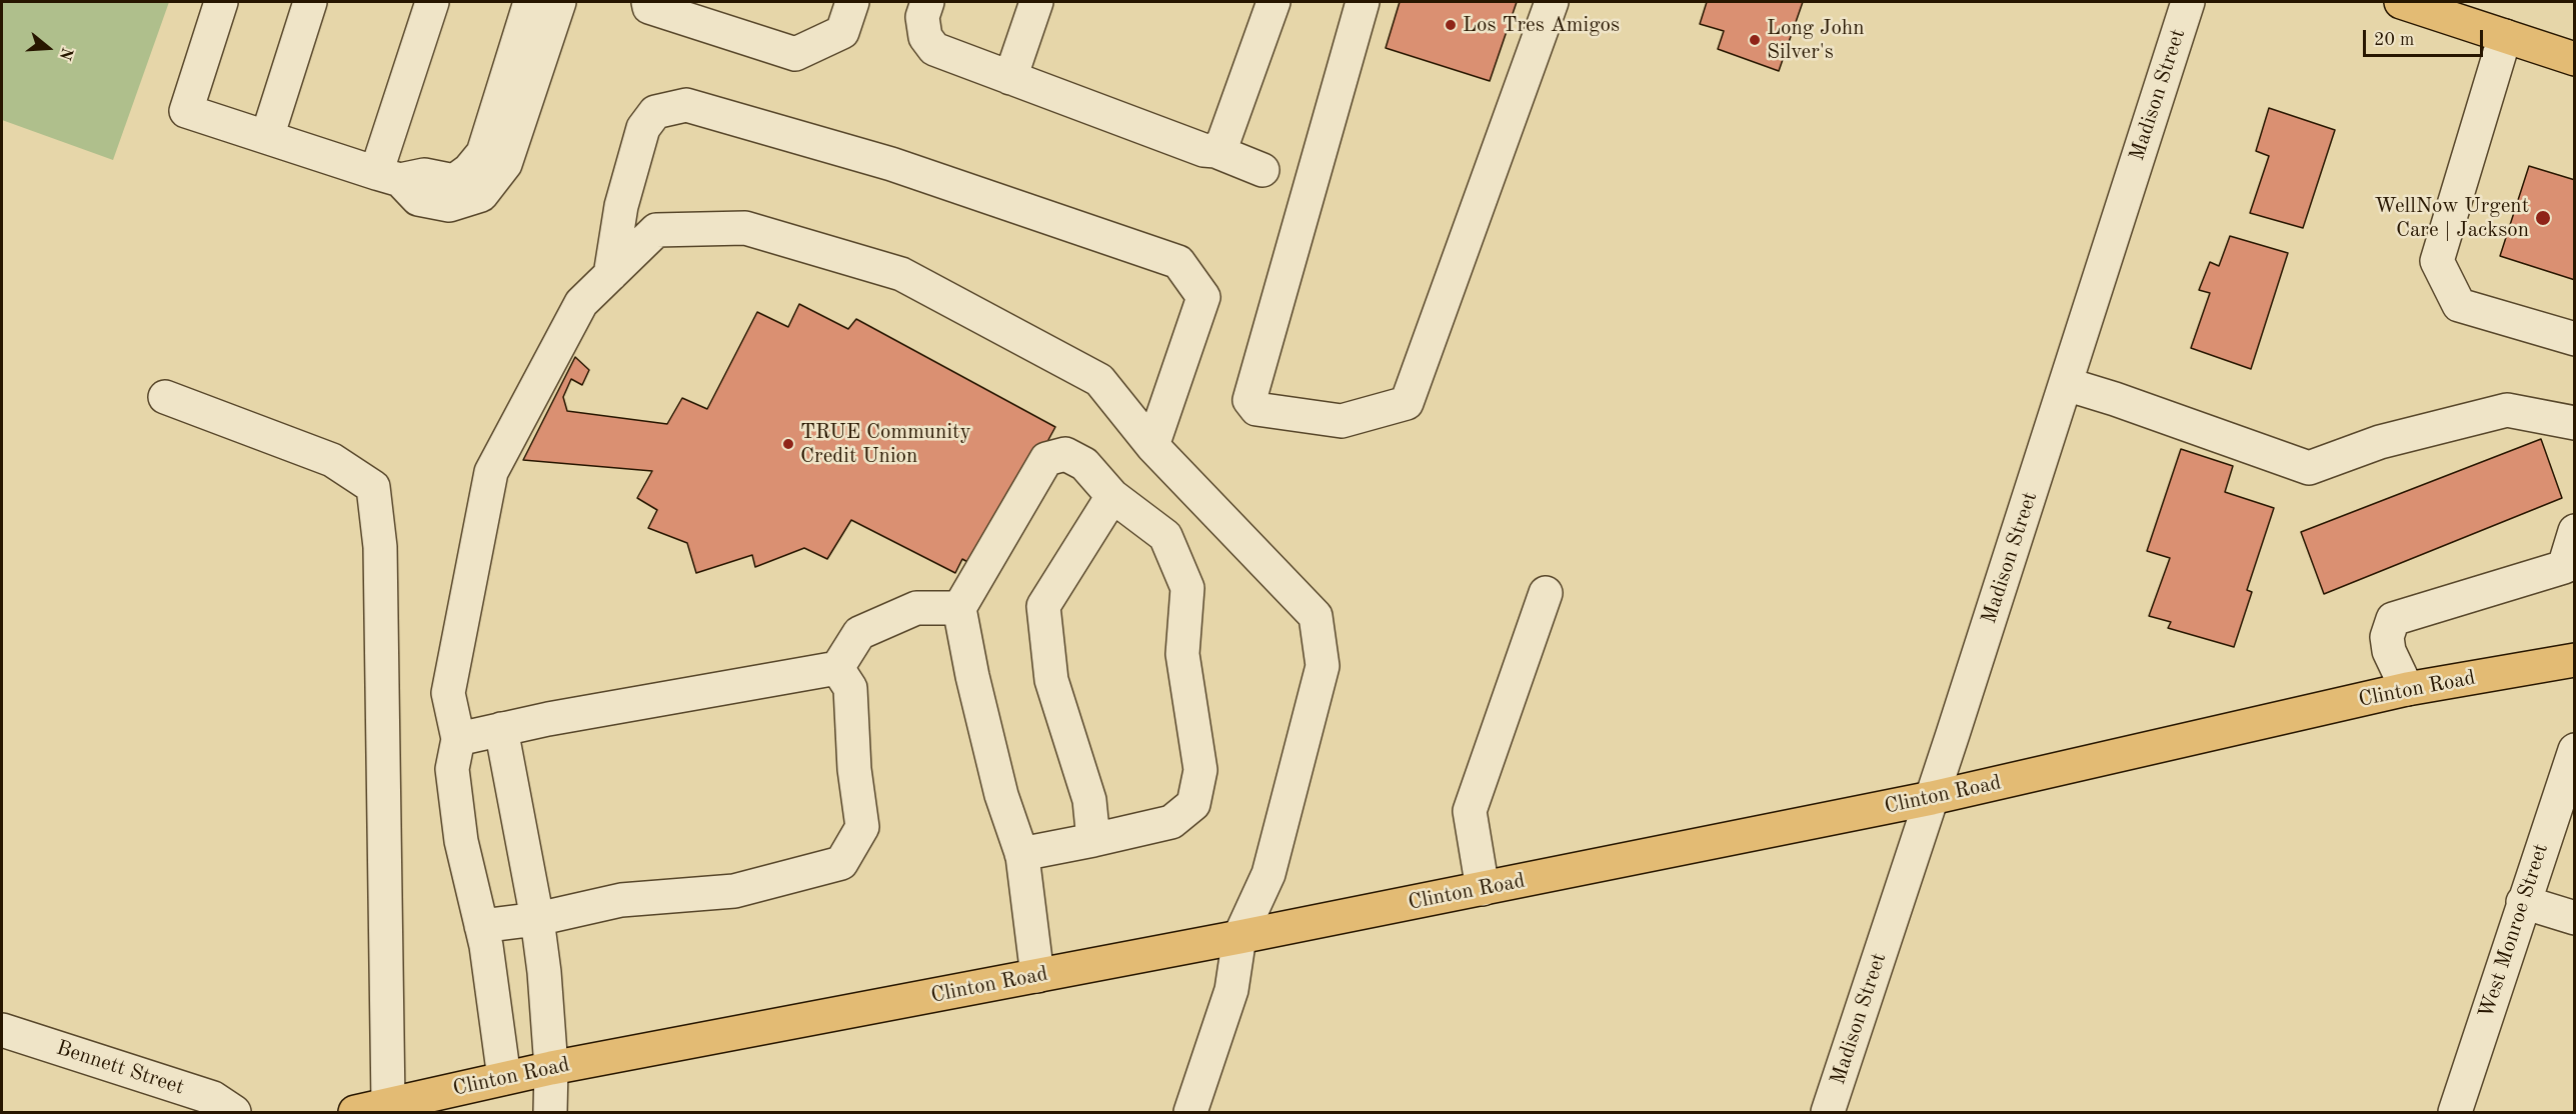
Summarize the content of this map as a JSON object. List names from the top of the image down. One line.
{"streets":{"main road":["Clinton Road"],"street":["Madison Street","West Monroe Street","Bennett Street"]},"crossings":[["Madison Street","Clinton Road"]],"places":["Los Tres Amigos","Long John Silver's","WellNow Urgent Care | Jackson","TRUE Community Credit Union"],"scale_bar":"20 m","north":"right"}
